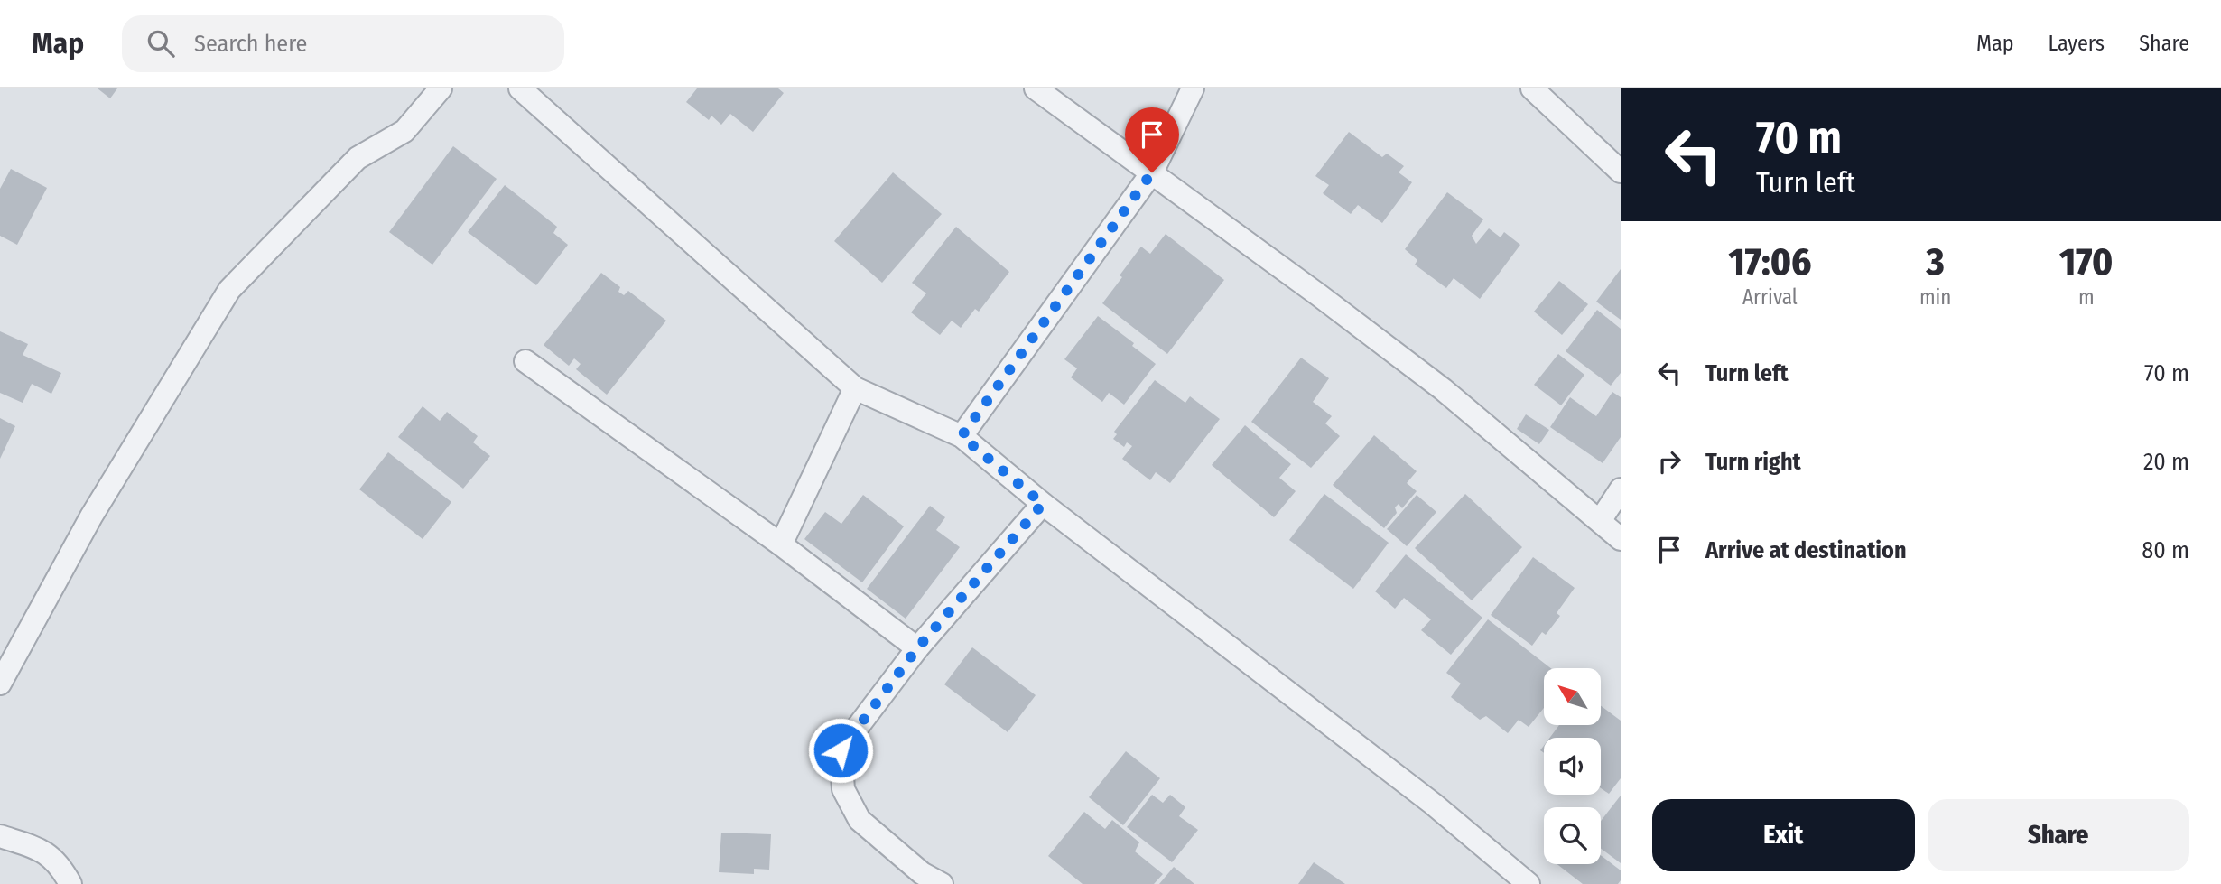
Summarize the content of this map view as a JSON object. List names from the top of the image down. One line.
{"north":"top left","page":{"header":"Map","search":"Search here","nav":["Map","Layers","Share"],"turn":["70 m","Turn left"],"eta":["17:06","Arrival","3","min","170","m"],"list":[{"name":"Turn left","value":"70 m"},{"name":"Turn right","value":"20 m"},{"name":"Arrive at destination","value":"80 m"}],"buttons":["Exit","Share"]}}
